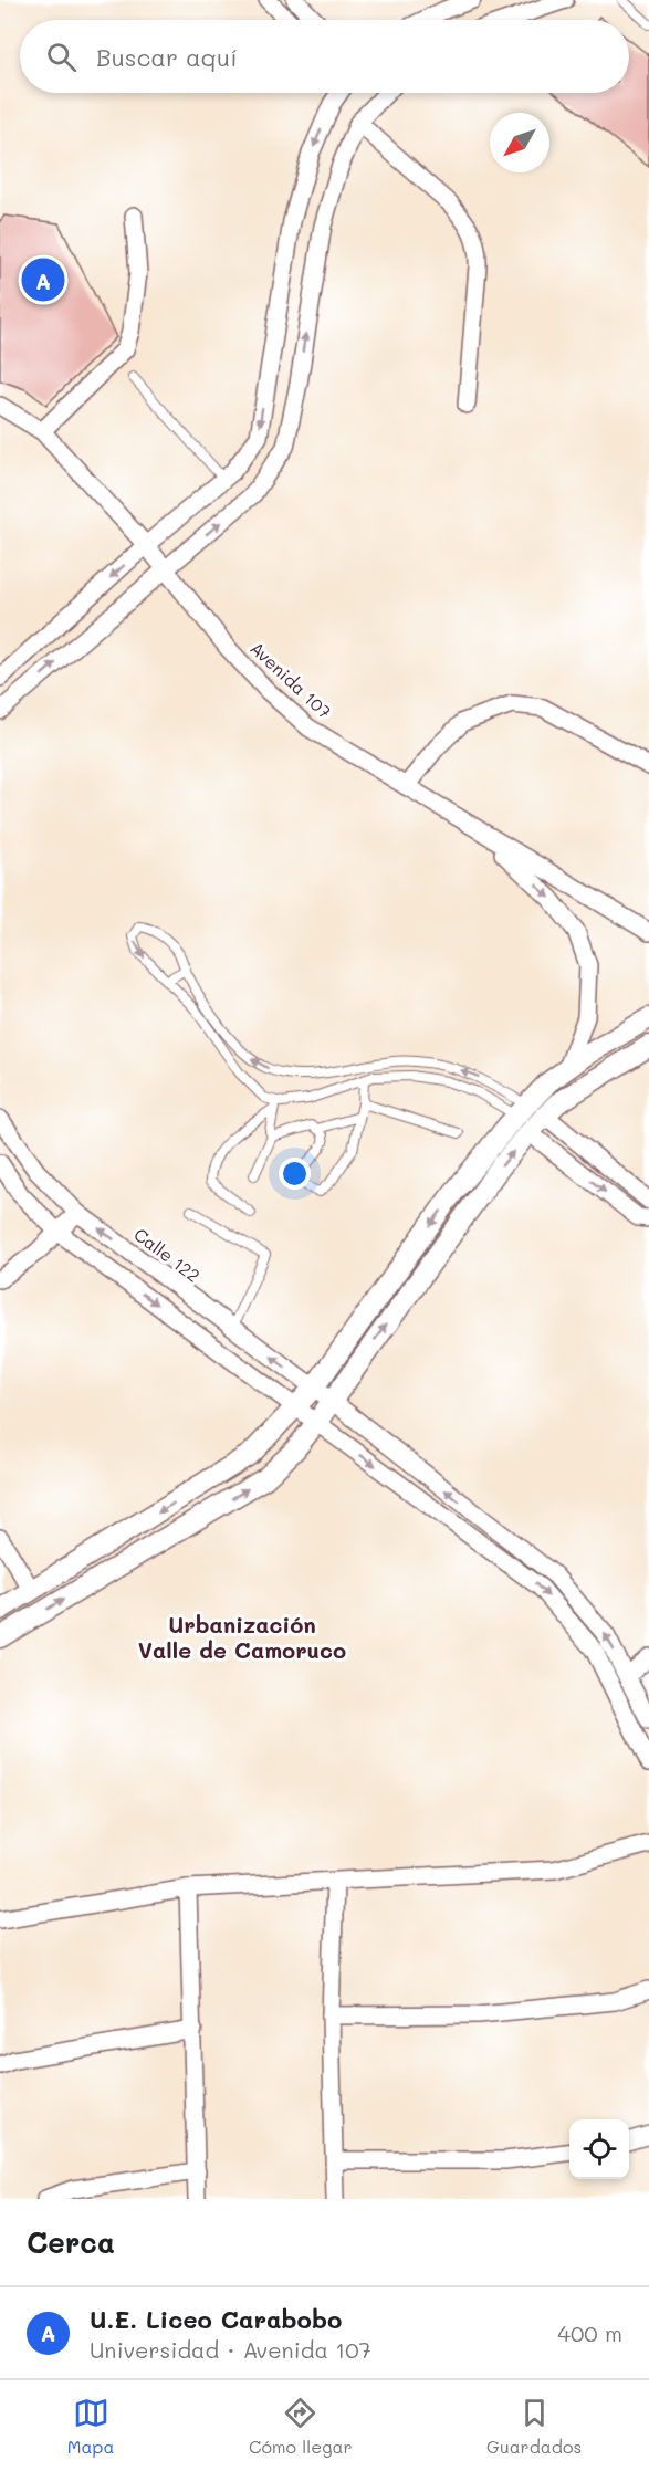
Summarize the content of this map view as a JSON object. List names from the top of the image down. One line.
{"streets":{"street":["Avenida 107","Calle 122"]},"districts":["Urbanización Valle de Camoruco"],"north":"bottom left","page":{"search":"Buscar aquí","pins":"A","heading":"Cerca","list":[{"mark":"A","name":"U.E. Liceo Carabobo","note":"Universidad · Avenida 107","value":"400 m"}],"nav":["Mapa","Cómo llegar","Guardados"]}}
